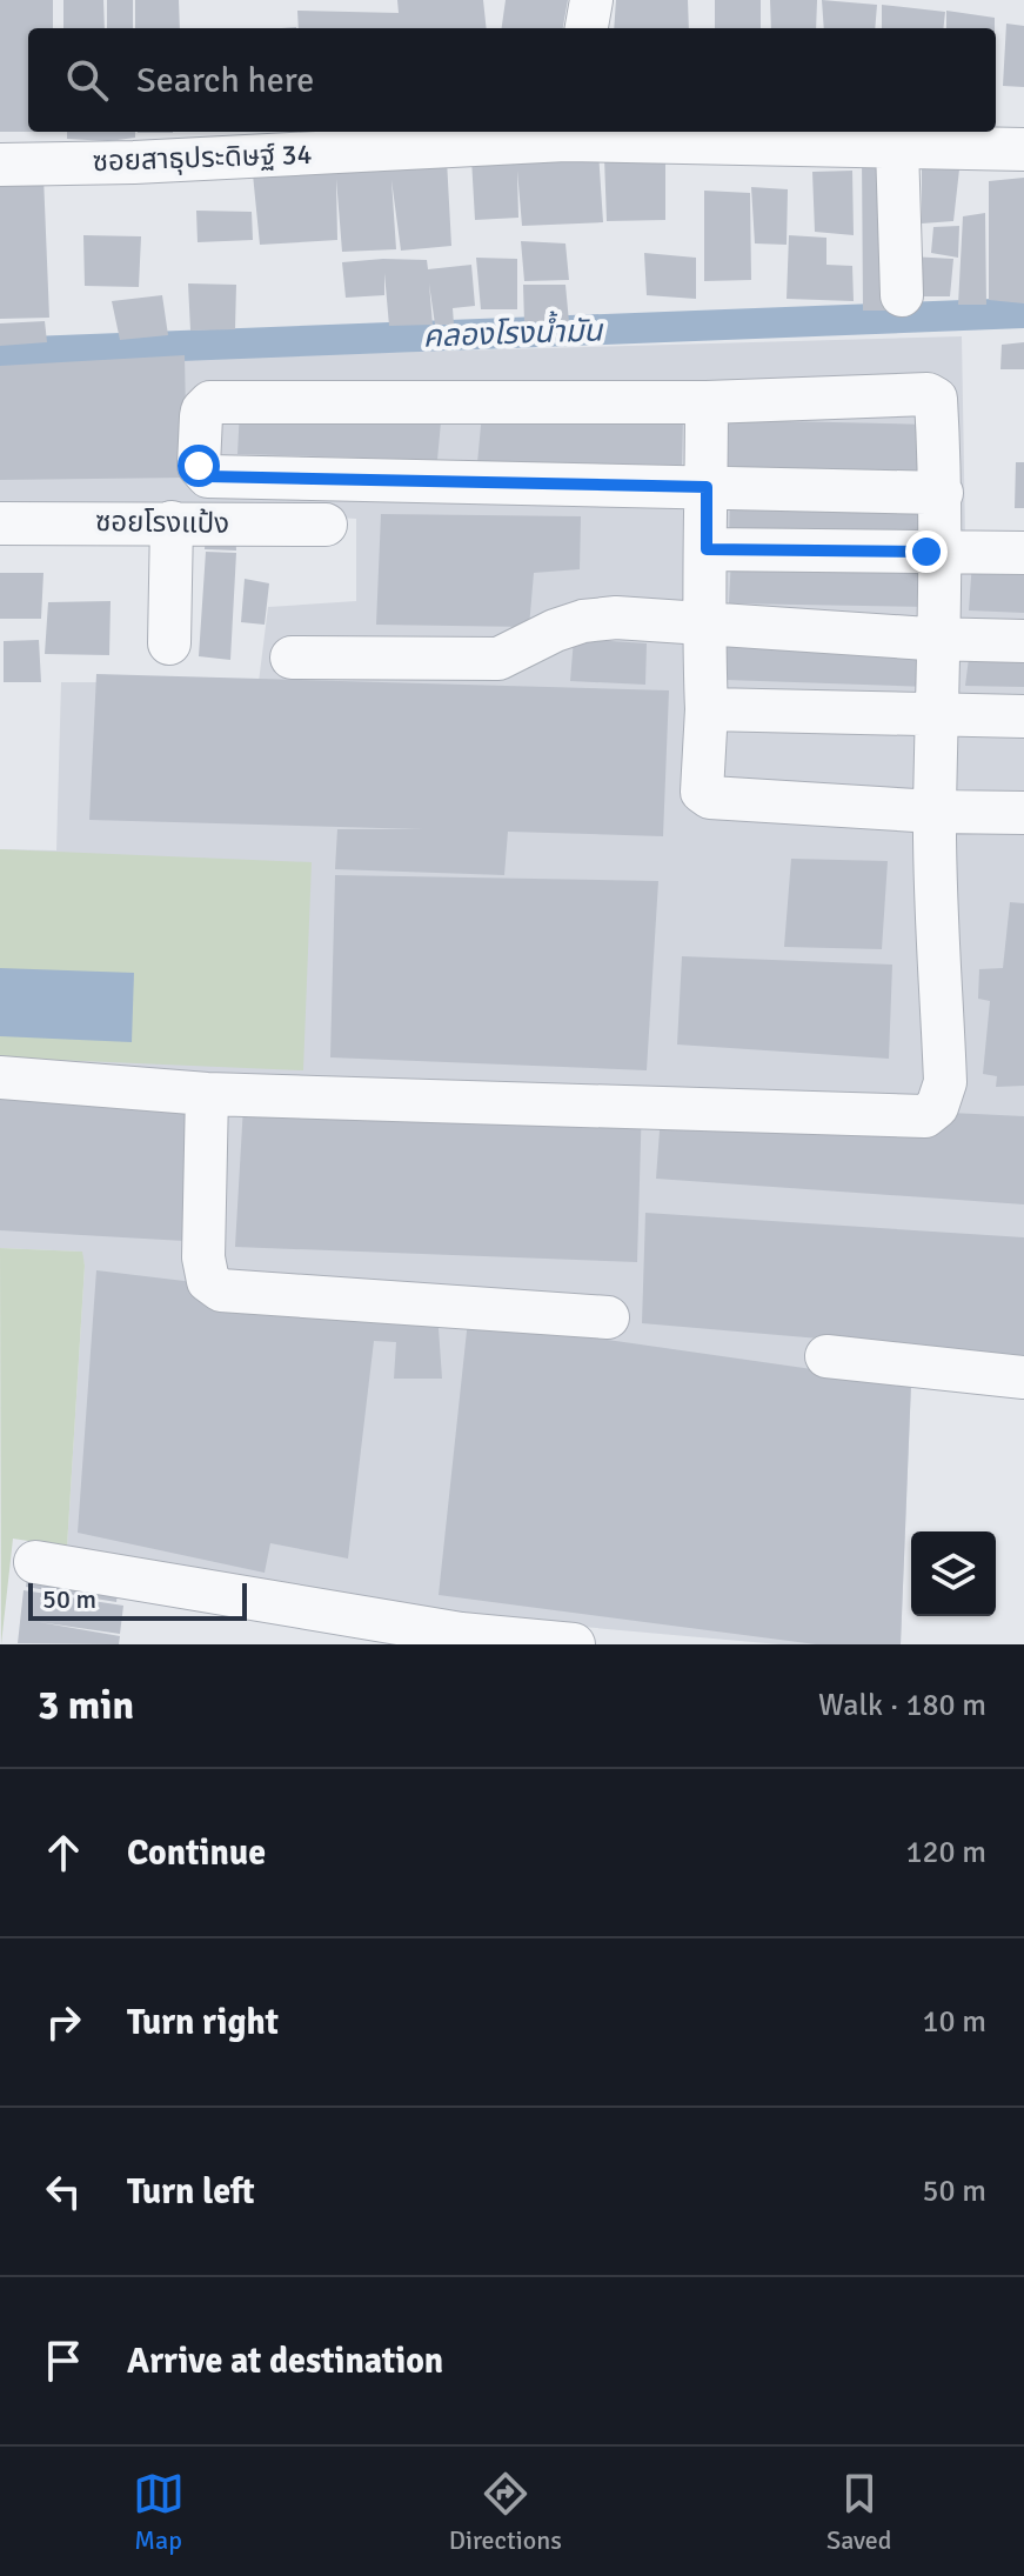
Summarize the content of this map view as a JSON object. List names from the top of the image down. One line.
{"streets":{"street":["ซอยสาธุประดิษฐ์ 34","ซอยโรงแป้ง"]},"water":["คลองโรงน้ำมัน"],"scale_bar":"50 m","page":{"search":"Search here","scale":"50 m","heading":["3 min","Walk · 180 m"],"list":[["Continue","120 m"],["Turn right","10 m"],["Turn left","50 m"],"Arrive at destination"],"nav":["Map","Directions","Saved"]}}
